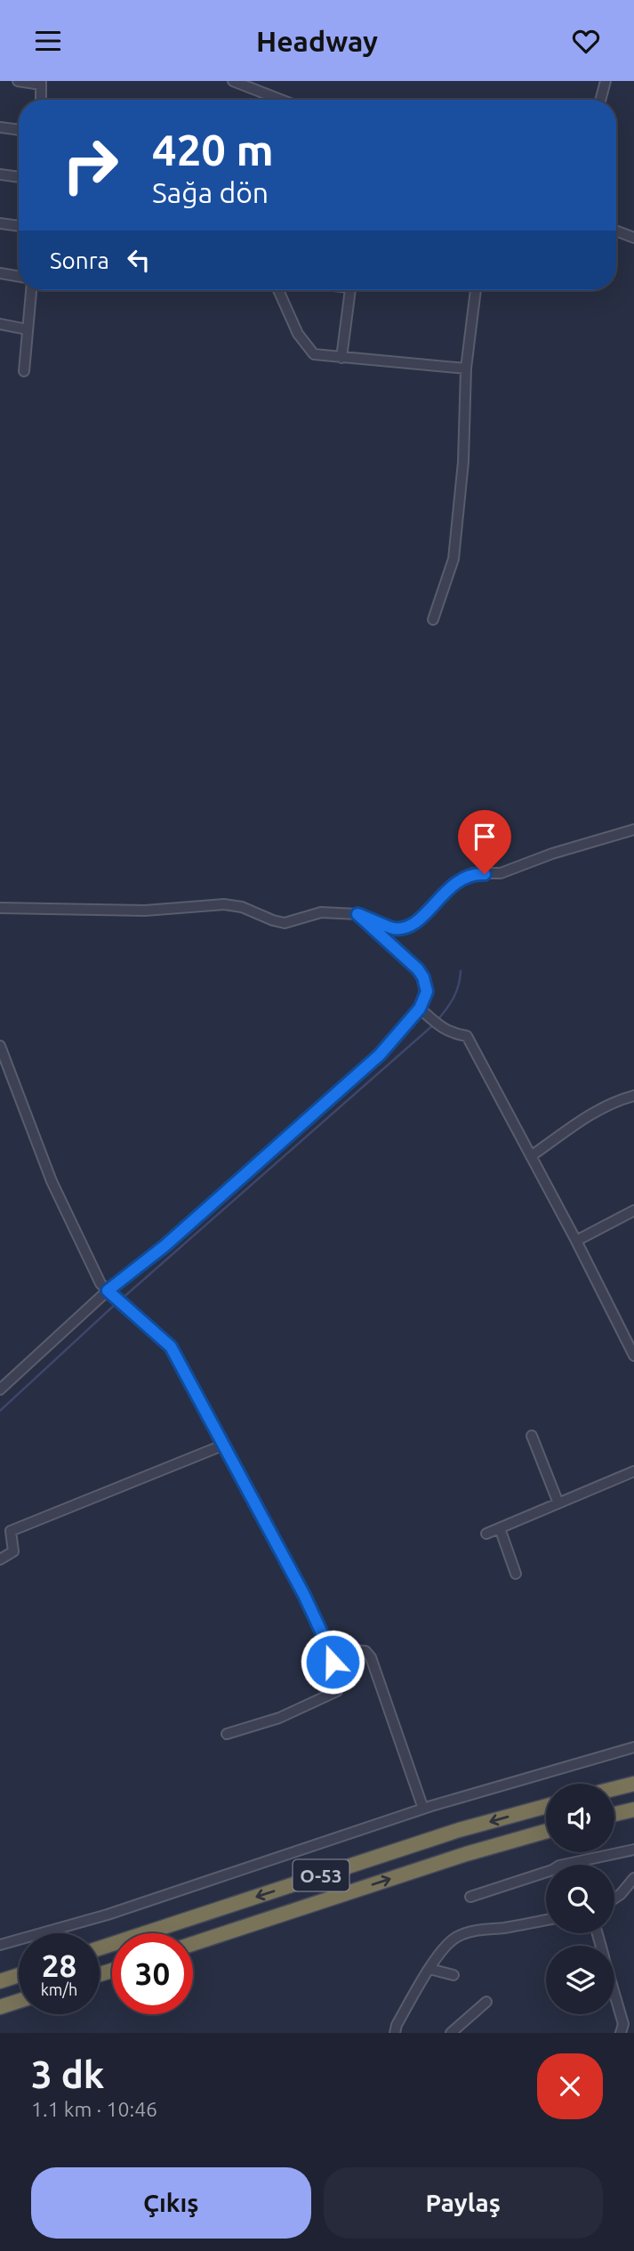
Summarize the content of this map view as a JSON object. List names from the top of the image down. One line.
{"streets":{"highway":["O-53"]},"page":{"header":"Headway","turn":["420 m","Sağa dön"],"then":"Sonra","speed":"28 km/h","limit":"30","heading":["3 dk","1.1 km · 10:46"],"buttons":["Çıkış","Paylaş"]}}
